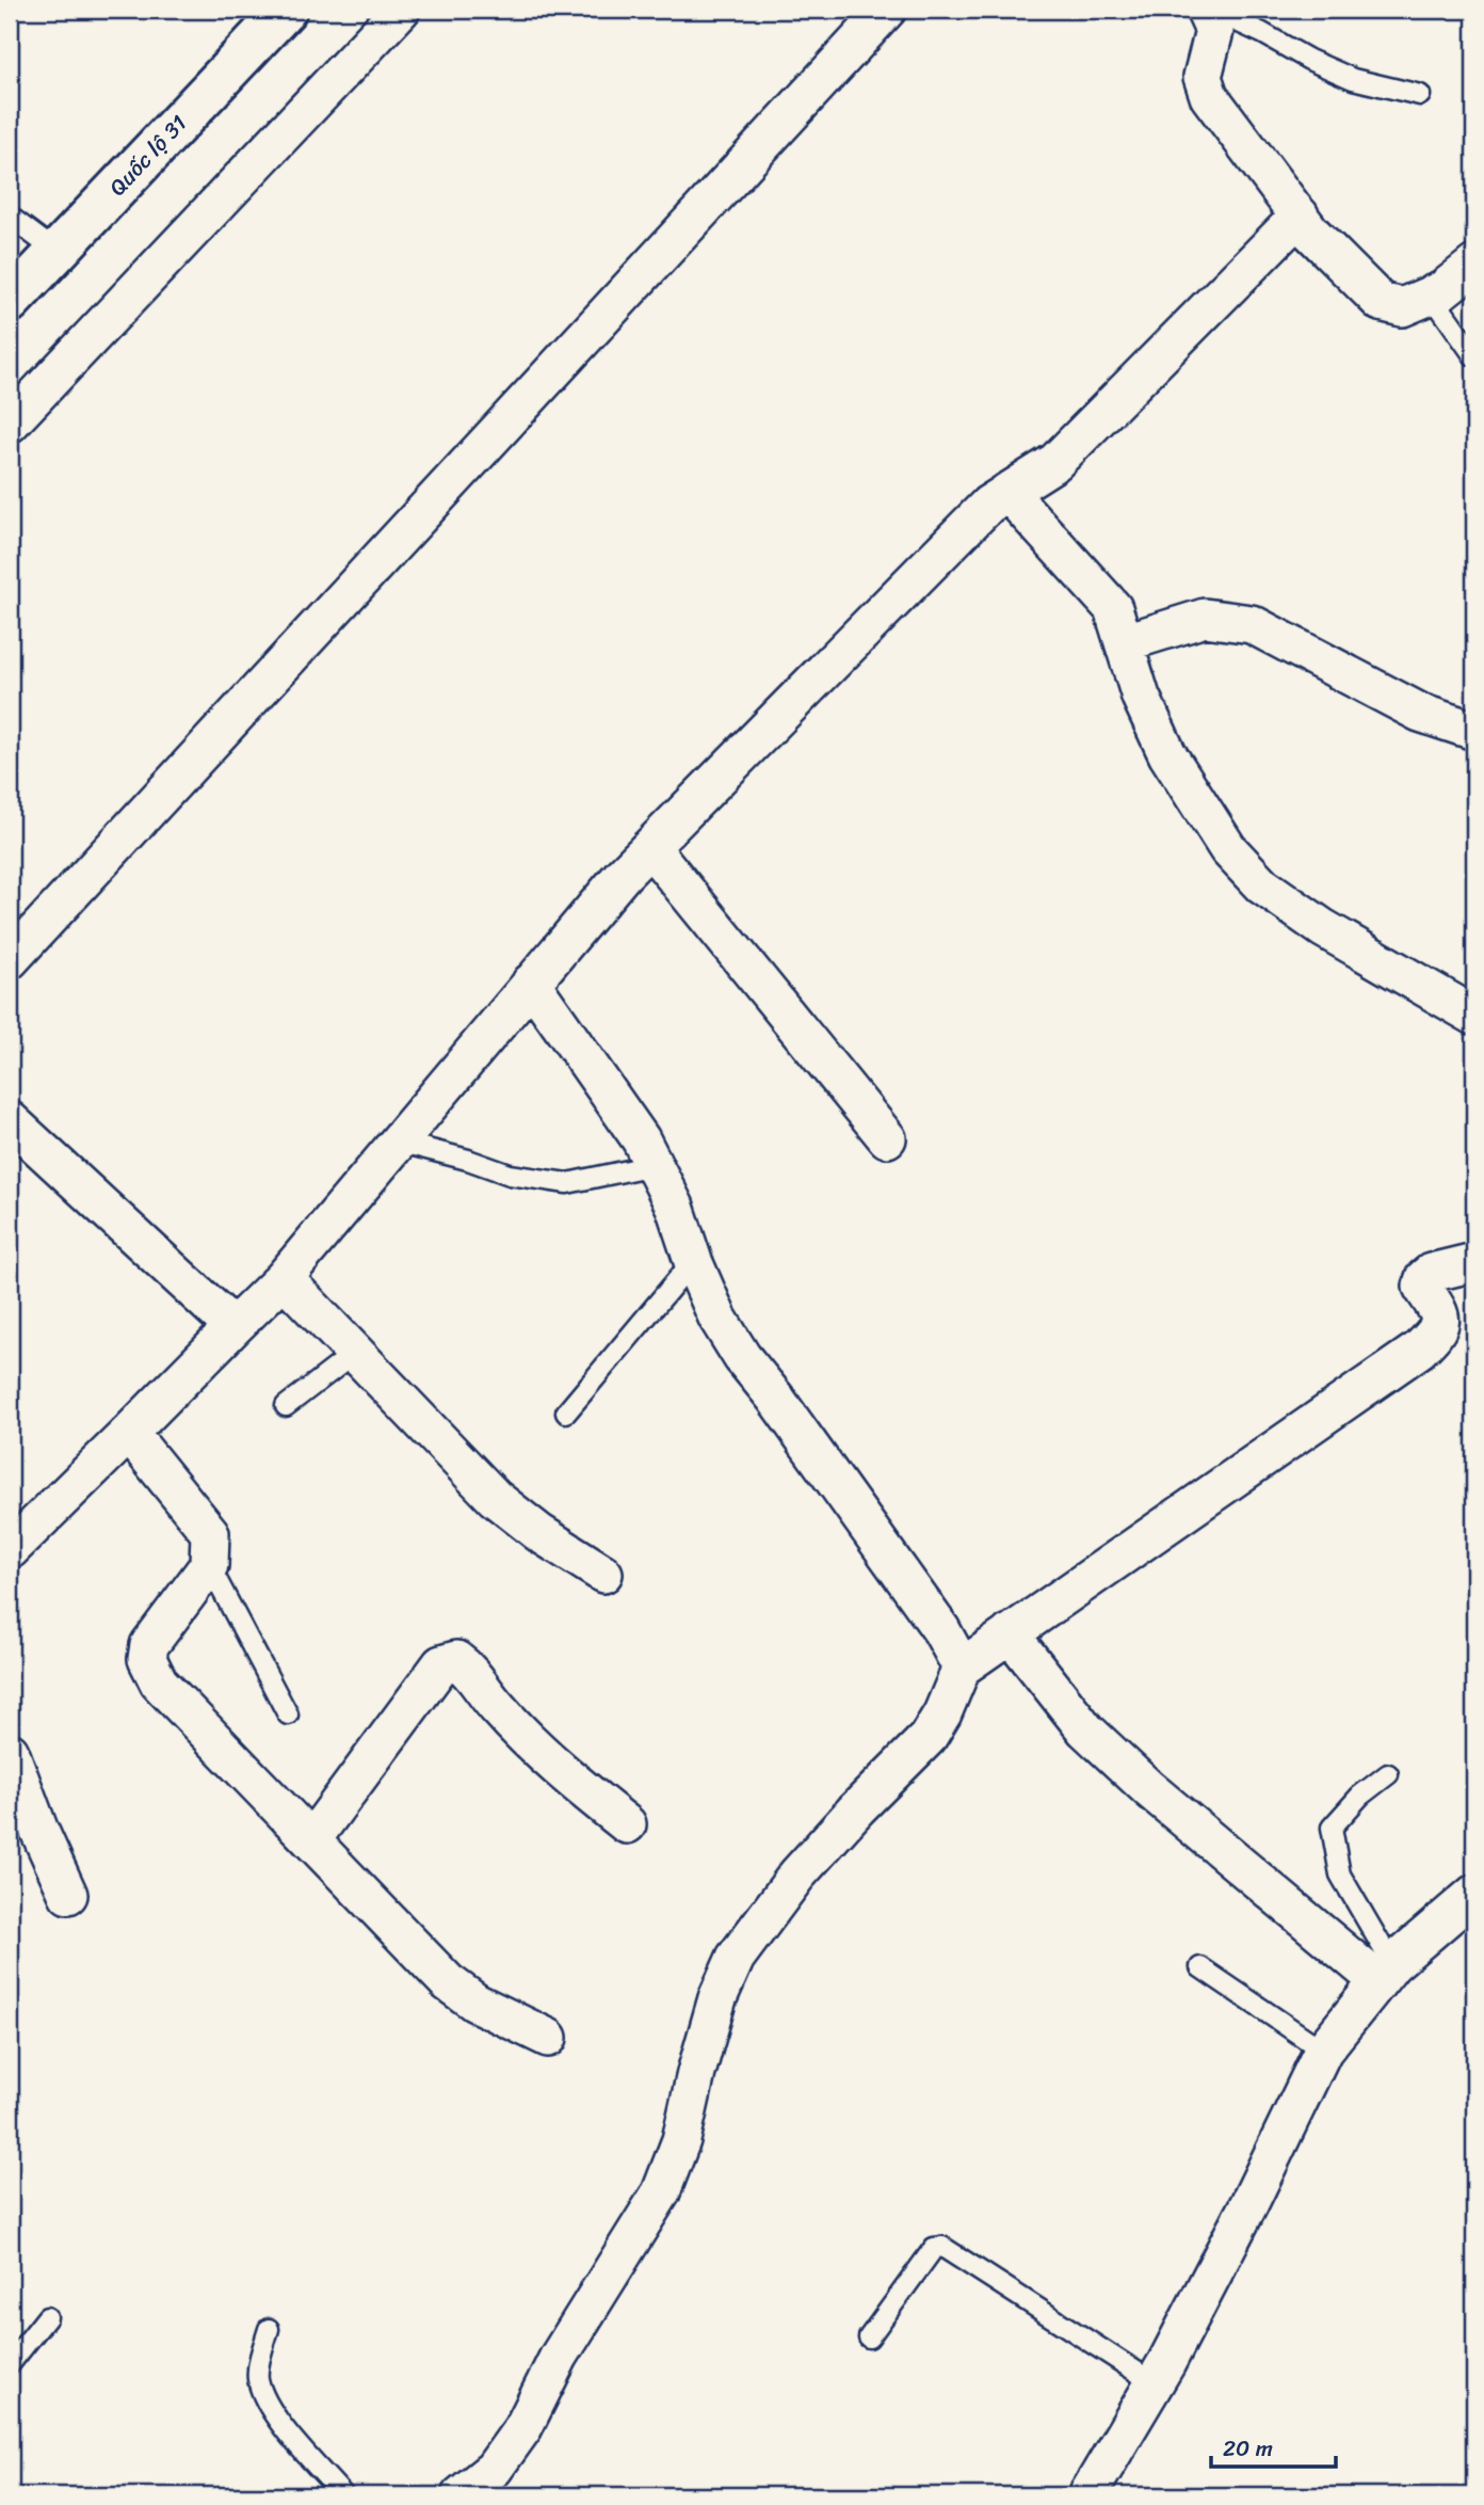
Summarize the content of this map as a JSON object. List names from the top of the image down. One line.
{"streets":{"highway":["Quốc lộ 31"]},"scale_bar":"20 m"}
